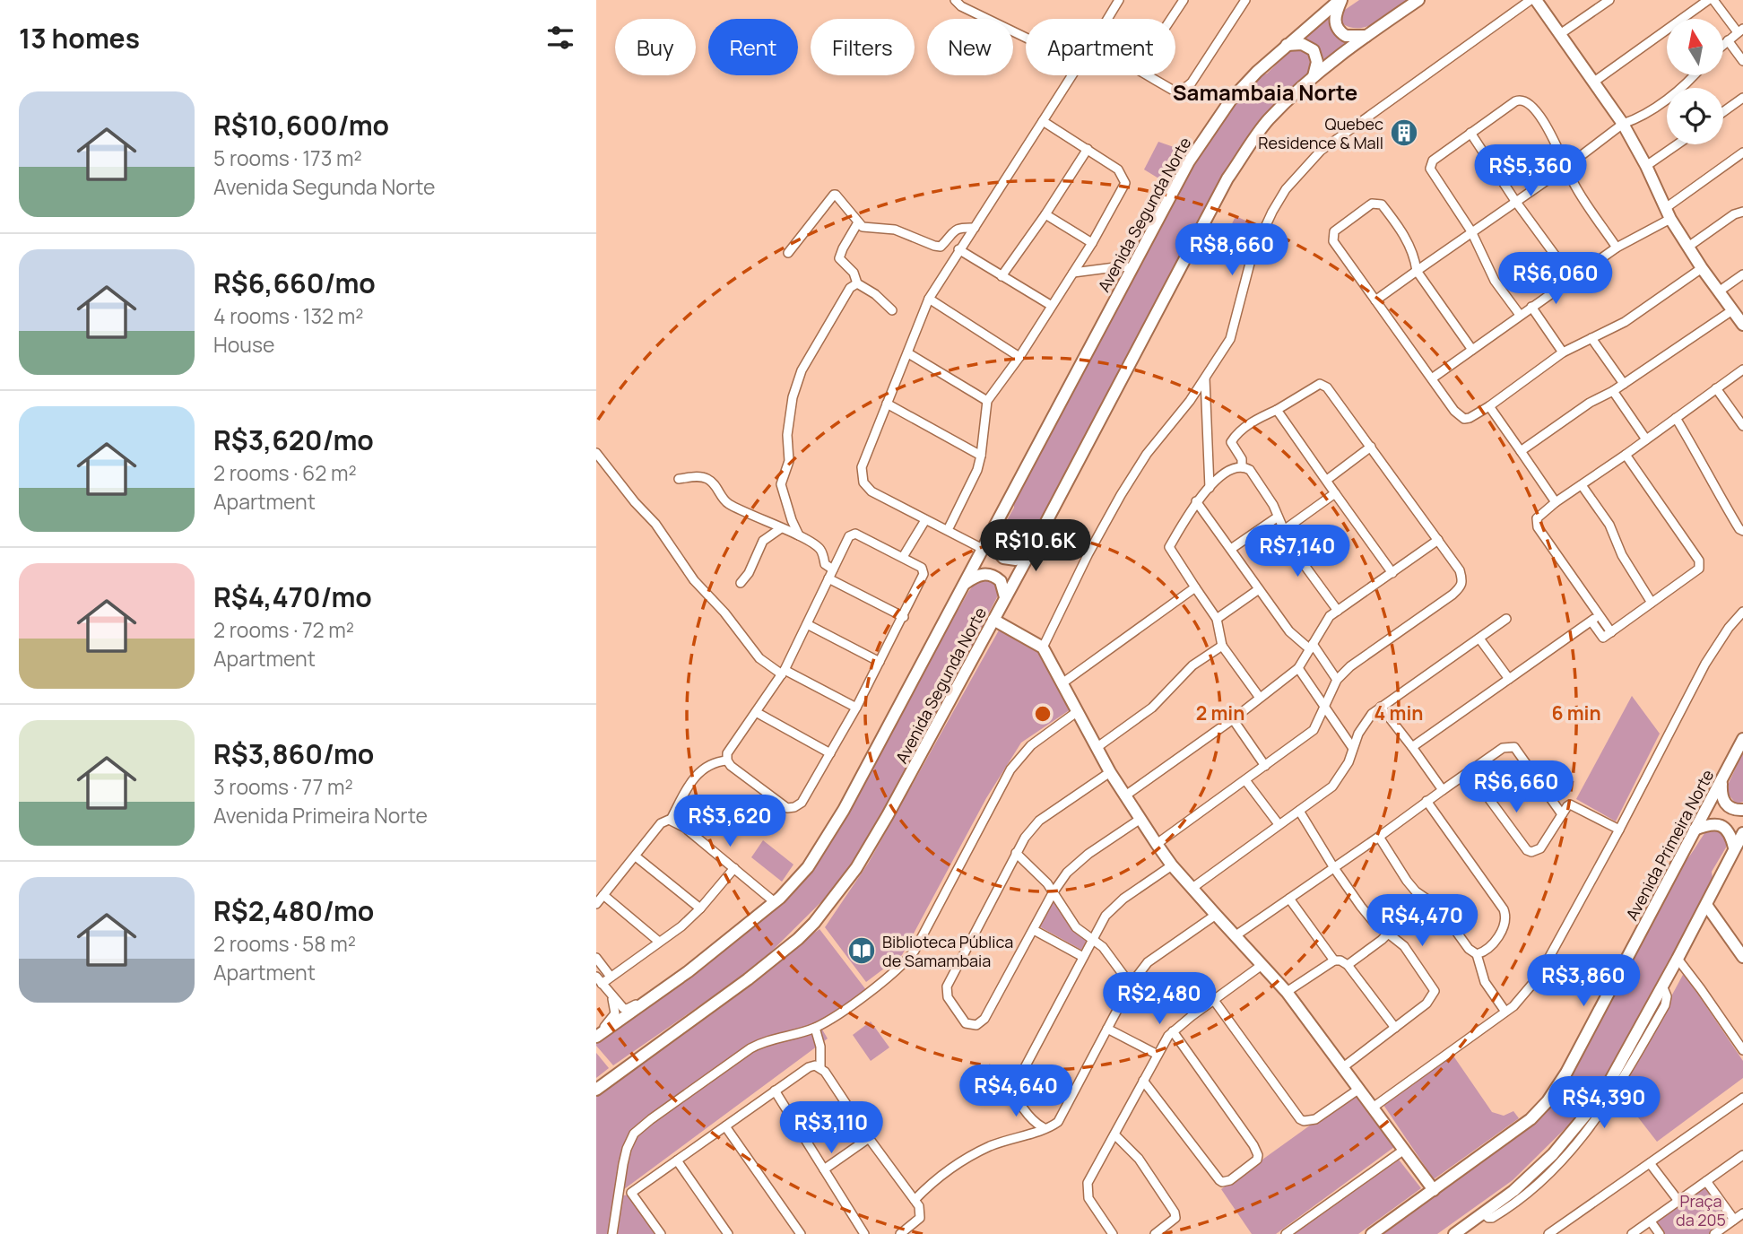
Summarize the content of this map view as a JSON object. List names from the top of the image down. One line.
{"streets":{"main road":["Avenida Segunda Norte","Avenida Primeira Norte"]},"districts":["Samambaia Norte"],"parks":["Praça da 205"],"places":{"building":["Quebec Residence & Mall"],"library":["Biblioteca Pública de Samambaia"]},"north":"top","page":{"heading":"13 homes","chip":["Buy","Rent","Filters","New","Apartment"],"list":[{"name":"R$10,600/mo","note":"5 rooms · 173 m² · Avenida Segunda Norte"},{"name":"R$6,660/mo","note":"4 rooms · 132 m² · House"},{"name":"R$3,620/mo","note":"2 rooms · 62 m² · Apartment"},{"name":"R$4,470/mo","note":"2 rooms · 72 m² · Apartment"},{"name":"R$3,860/mo","note":"3 rooms · 77 m² · Avenida Primeira Norte"},{"name":"R$2,480/mo","note":"2 rooms · 58 m² · Apartment"}],"price":["R$5,360","R$8,660","R$6,060","R$10.6K","R$7,140","R$6,660","R$3,620","R$4,470","R$3,860","R$2,480","R$4,640","R$4,390","R$3,110"]},"rings":["2 min","4 min","6 min"]}
